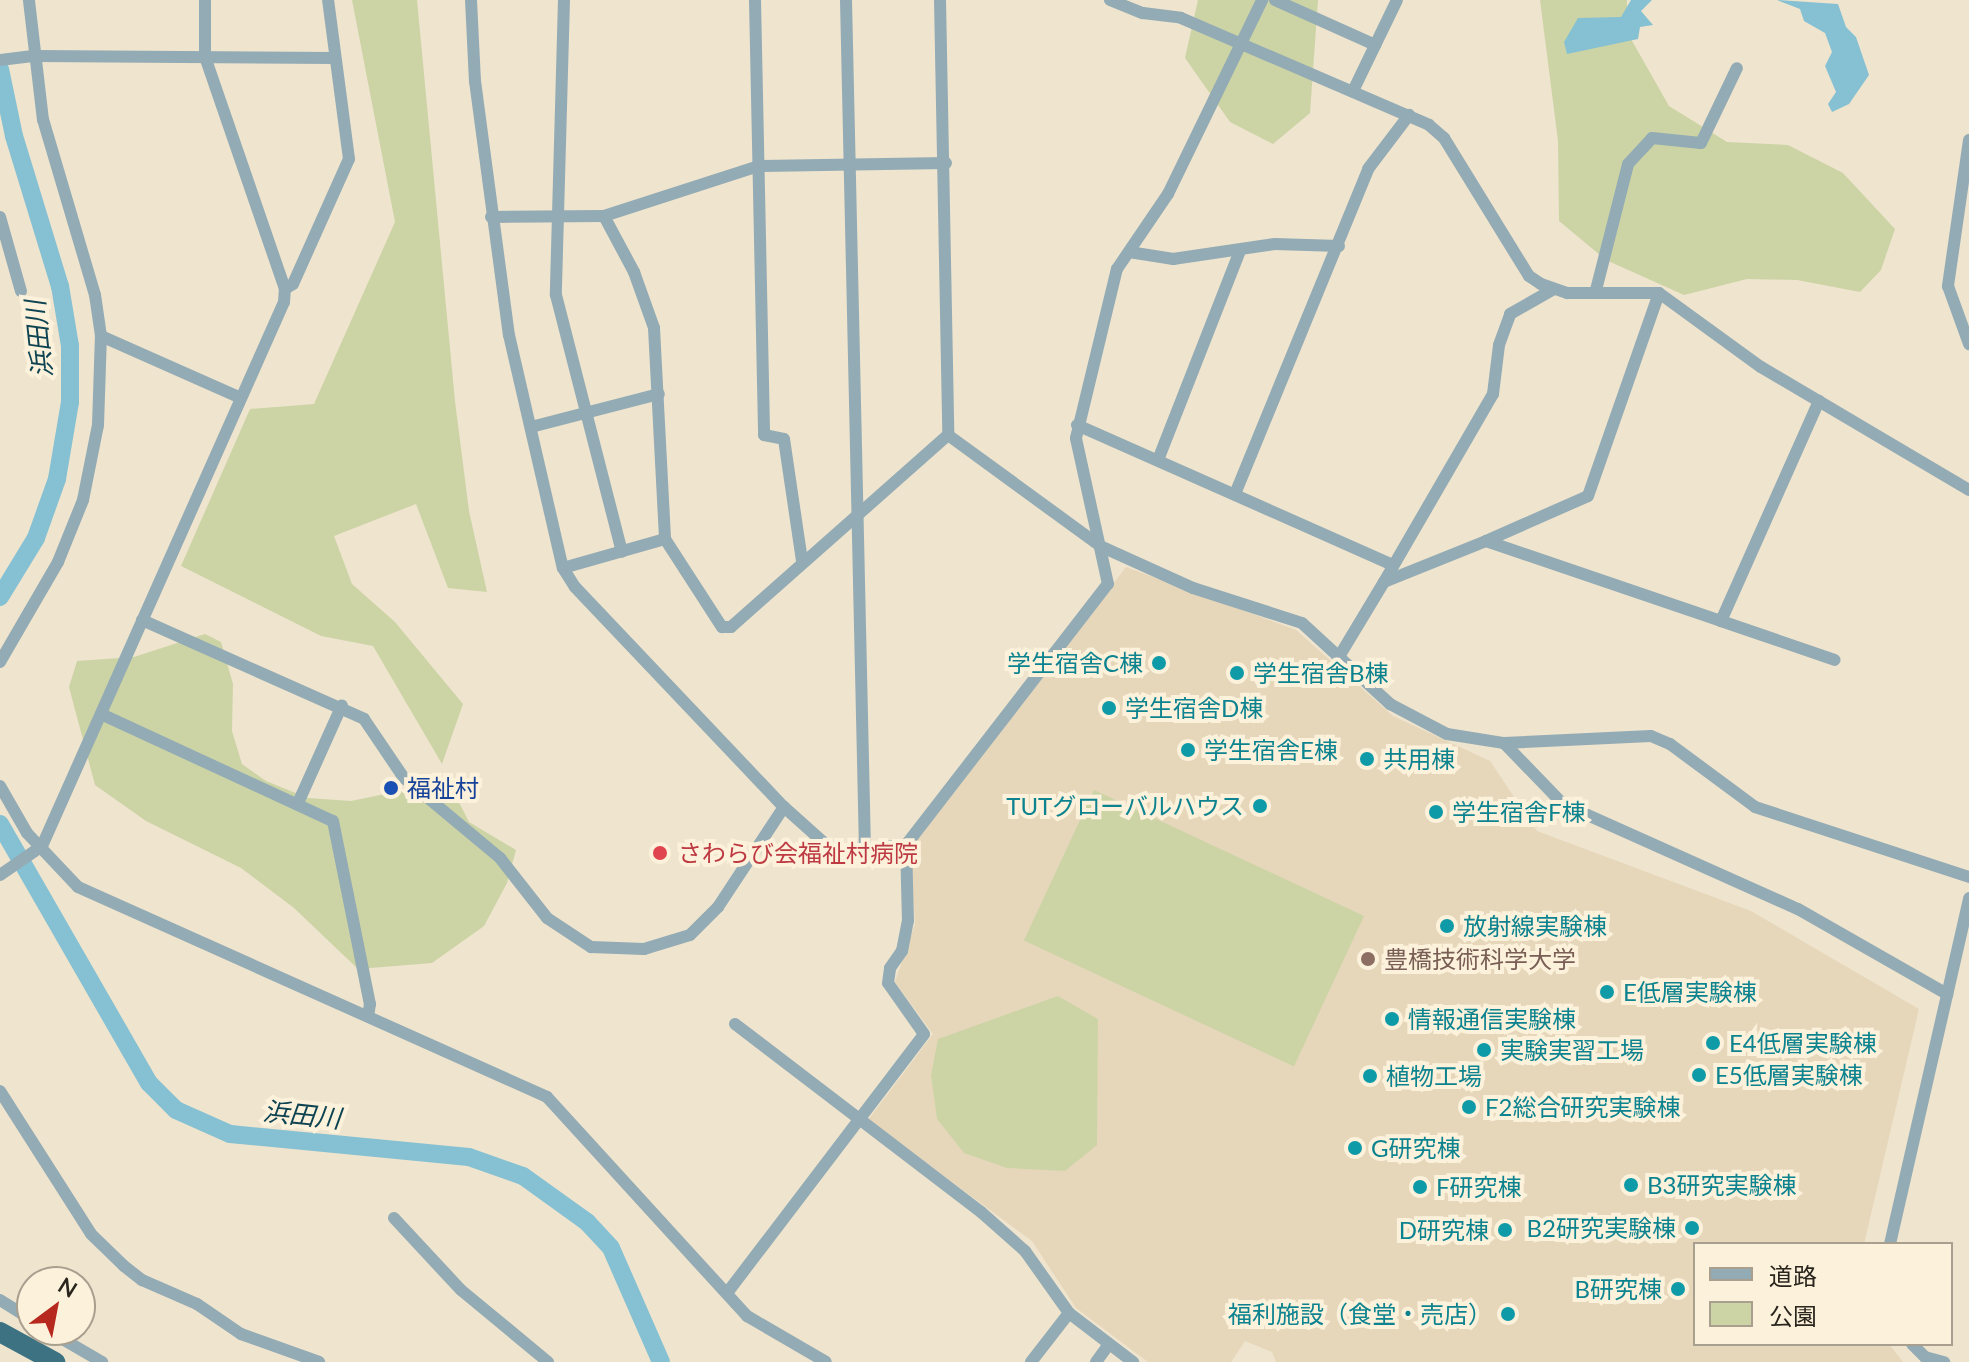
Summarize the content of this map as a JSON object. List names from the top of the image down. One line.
{"water":["浜田川"],"places":["学生宿舎C棟","学生宿舎B棟","学生宿舎D棟","学生宿舎E棟","共用棟","福祉村","TUTグローバルハウス","学生宿舎F棟","さわらび会福祉村病院","放射線実験棟","豊橋技術科学大学","E低層実験棟","情報通信実験棟","E4低層実験棟","実験実習工場","E5低層実験棟","植物工場","F2総合研究実験棟","G研究棟","B3研究実験棟","F研究棟","B2研究実験棟","D研究棟","B研究棟","福利施設（食堂・売店）"],"legend":["道路","公園"],"north":"top right"}
